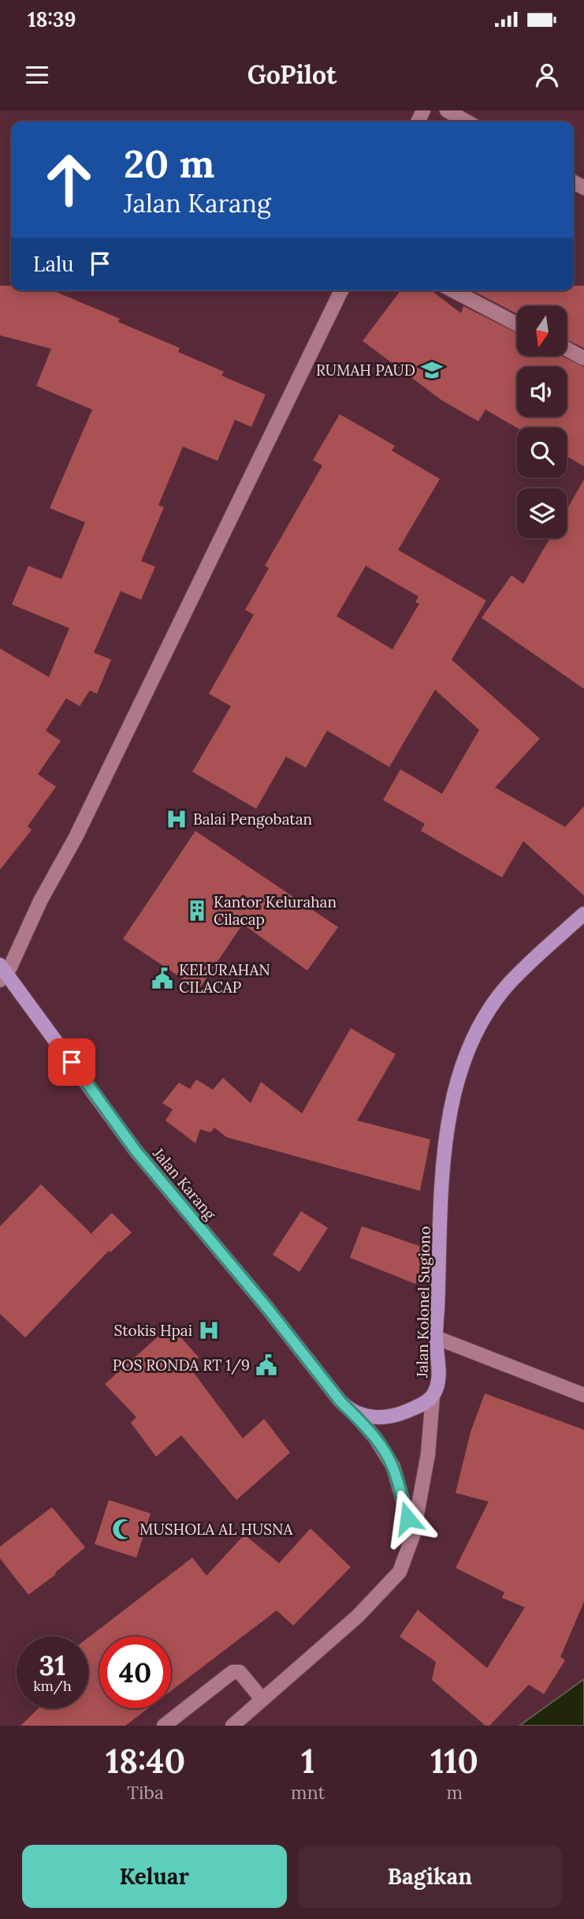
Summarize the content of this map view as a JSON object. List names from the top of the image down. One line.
{"streets":{"main road":["Jalan Karang","Jalan Kolonel Sugiono"]},"places":{"school or university":["RUMAH PAUD"],"hospital":["Balai Pengobatan","Stokis Hpai"],"building":["Kantor Kelurahan Cilacap"],"public building":["KELURAHAN CILACAP","POS RONDA RT 1/9"],"mosque":["MUSHOLA AL HUSNA"]},"north":"bottom","page":{"status":"18:39","header":"GoPilot","turn":["20 m","Jalan Karang"],"then":"Lalu","speed":"31 km/h","limit":"40","eta":["18:40","Tiba","1","mnt","110","m"],"buttons":["Keluar","Bagikan"]}}
